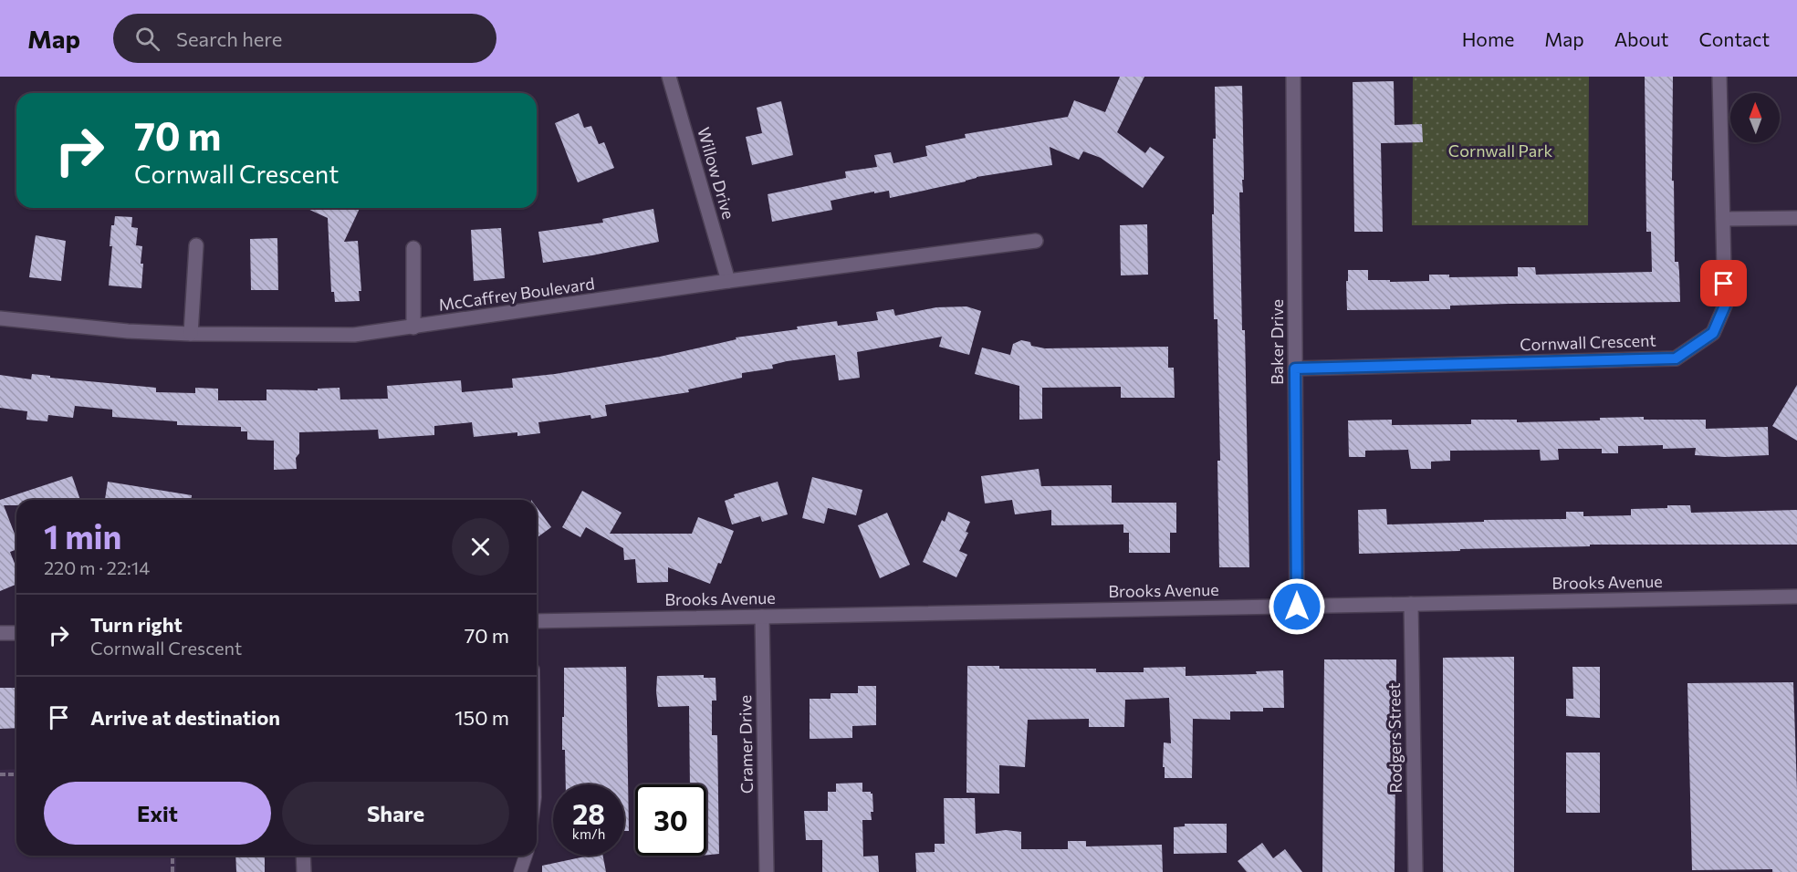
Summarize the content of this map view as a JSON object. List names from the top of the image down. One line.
{"streets":{"street":["Willow Drive","McCaffrey Boulevard","Baker Drive","Cornwall Crescent","Brooks Avenue","Rodgers Street","Cramer Drive"]},"crossings":[["Willow Drive","McCaffrey Boulevard"],["Baker Drive","Cornwall Crescent"],["Baker Drive","Brooks Avenue"],["Brooks Avenue","Rodgers Street"],["Brooks Avenue","Cramer Drive"]],"parks":["Cornwall Park"],"north":"top","page":{"header":"Map","search":"Search here","nav":["Home","Map","About","Contact"],"turn":["70 m","Cornwall Crescent"],"heading":["1 min","220 m · 22:14"],"list":[{"name":"Turn right","note":"Cornwall Crescent","value":"70 m"},{"name":"Arrive at destination","value":"150 m"}],"buttons":["Exit","Share"],"speed":"28 km/h","limit":"30"}}
